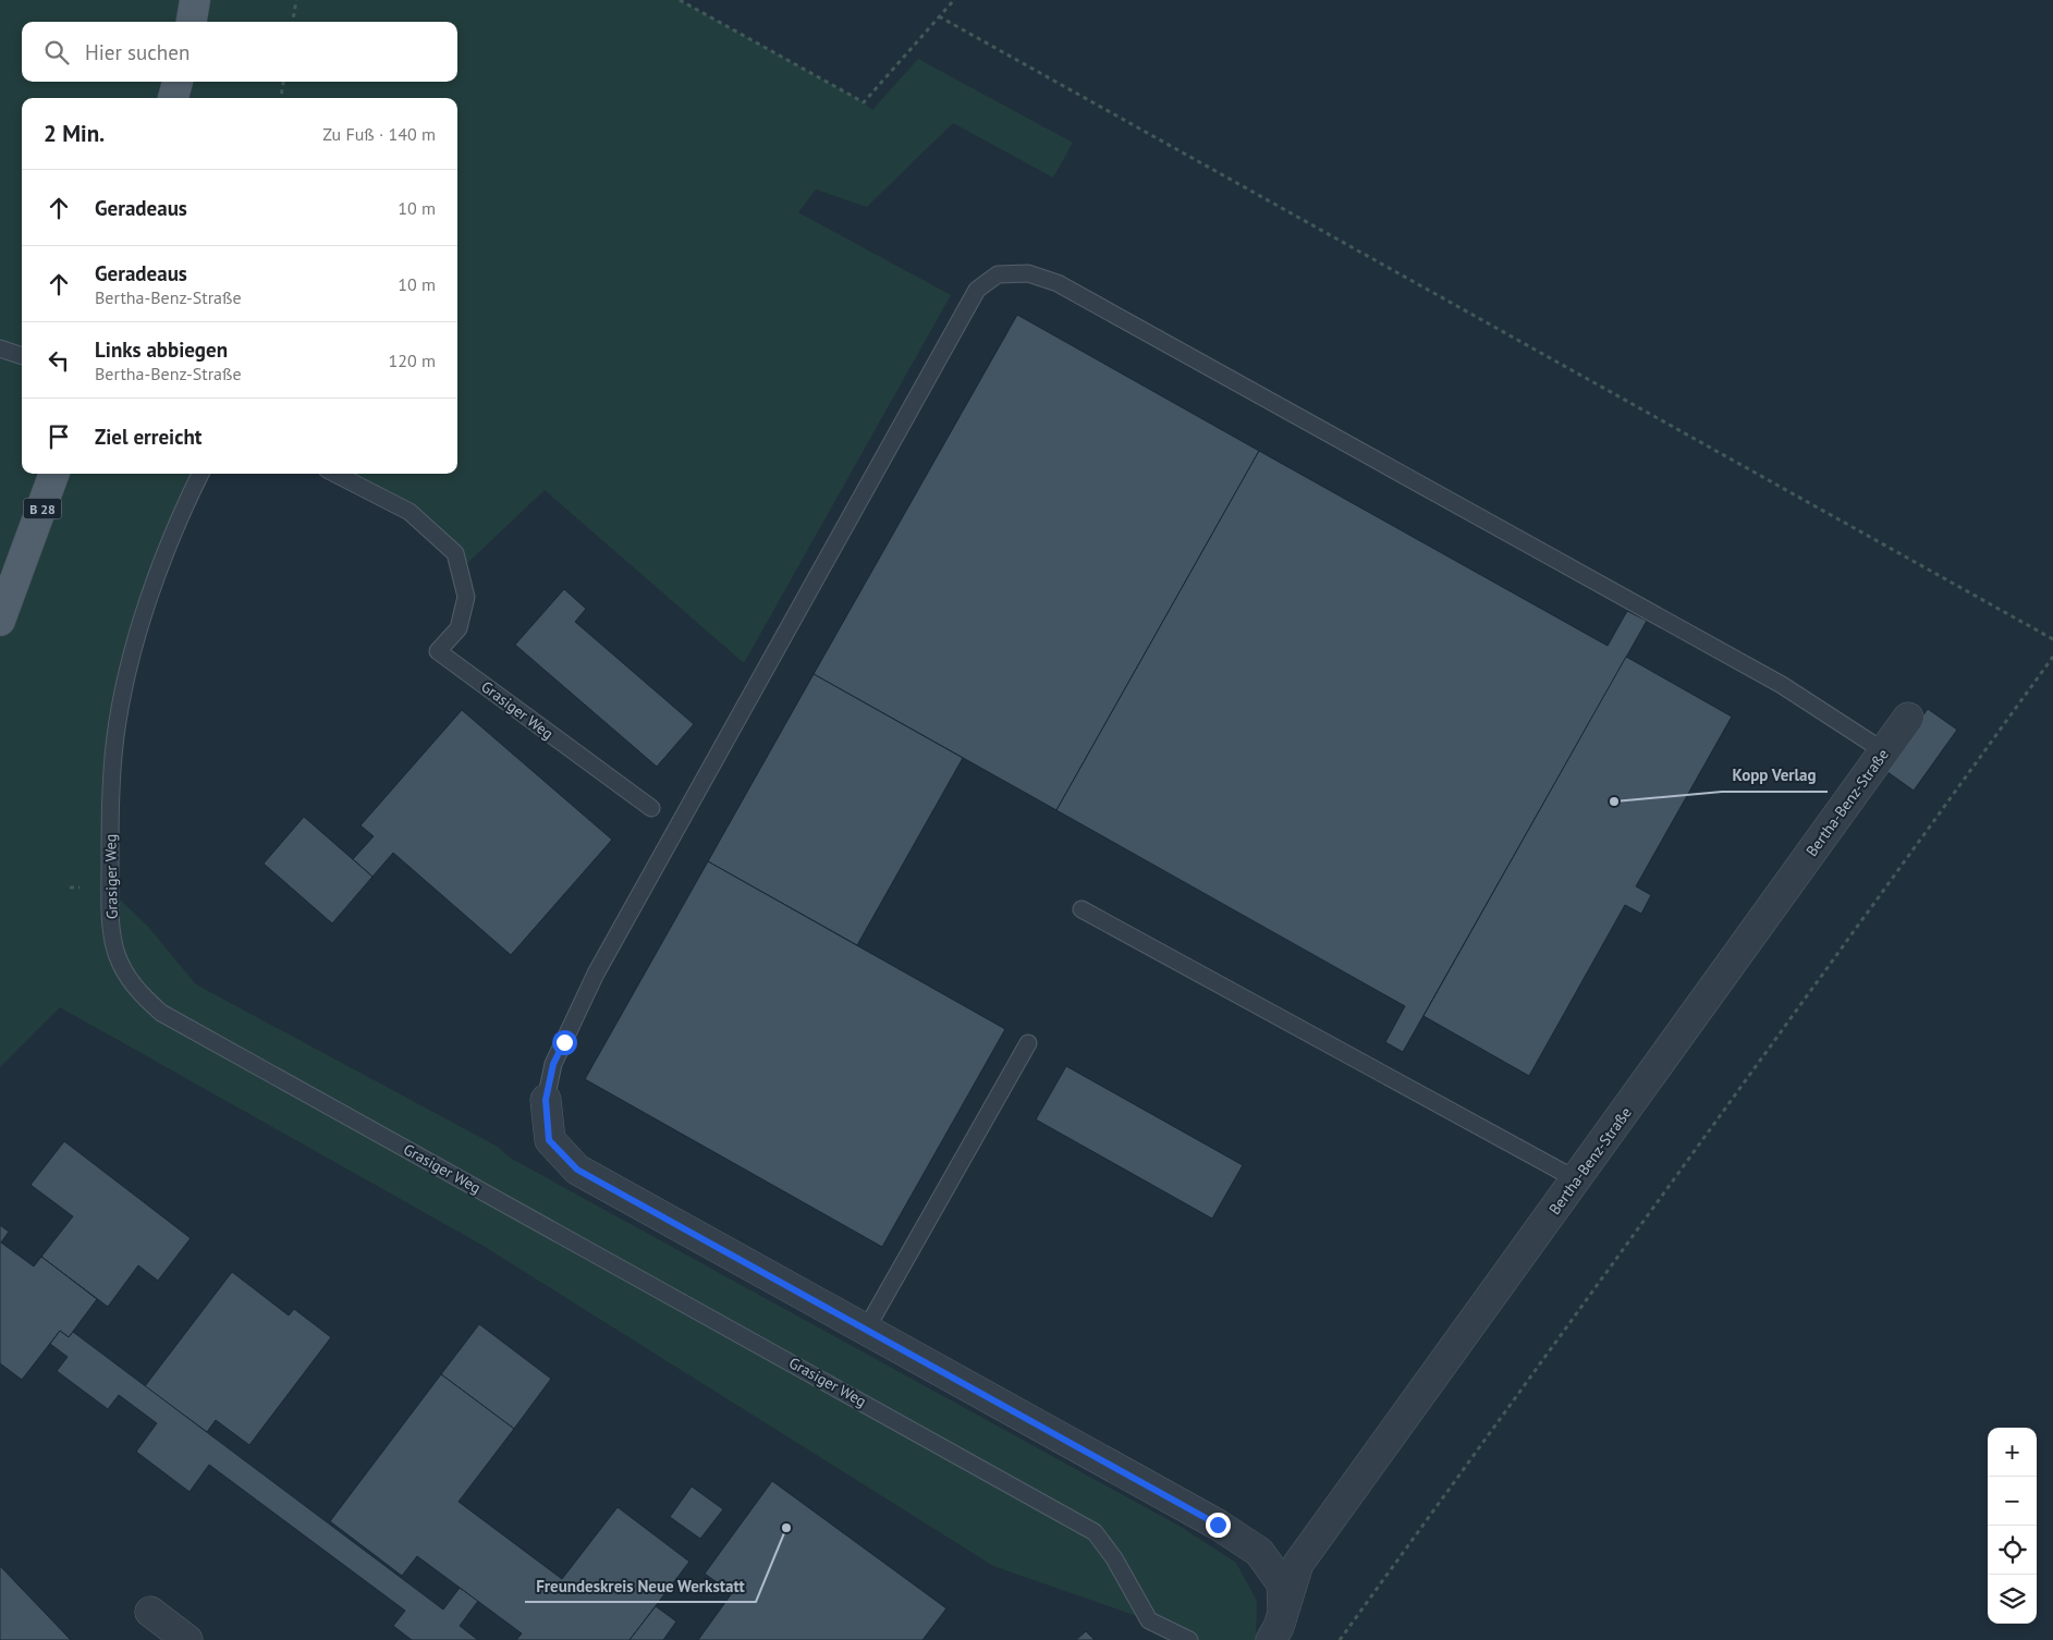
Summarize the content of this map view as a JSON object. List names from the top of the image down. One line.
{"streets":{"main road":["B 28"],"street":["Bertha-Benz-Straße"],"lane":["Grasiger Weg"]},"places":["Kopp Verlag","Freundeskreis Neue Werkstatt"],"page":{"search":"Hier suchen","heading":["2 Min.","Zu Fuß · 140 m"],"list":[["Geradeaus","10 m"],["Geradeaus","Bertha-Benz-Straße","10 m"],["Links abbiegen","Bertha-Benz-Straße","120 m"],"Ziel erreicht"],"map_buttons":["+","−"]}}
